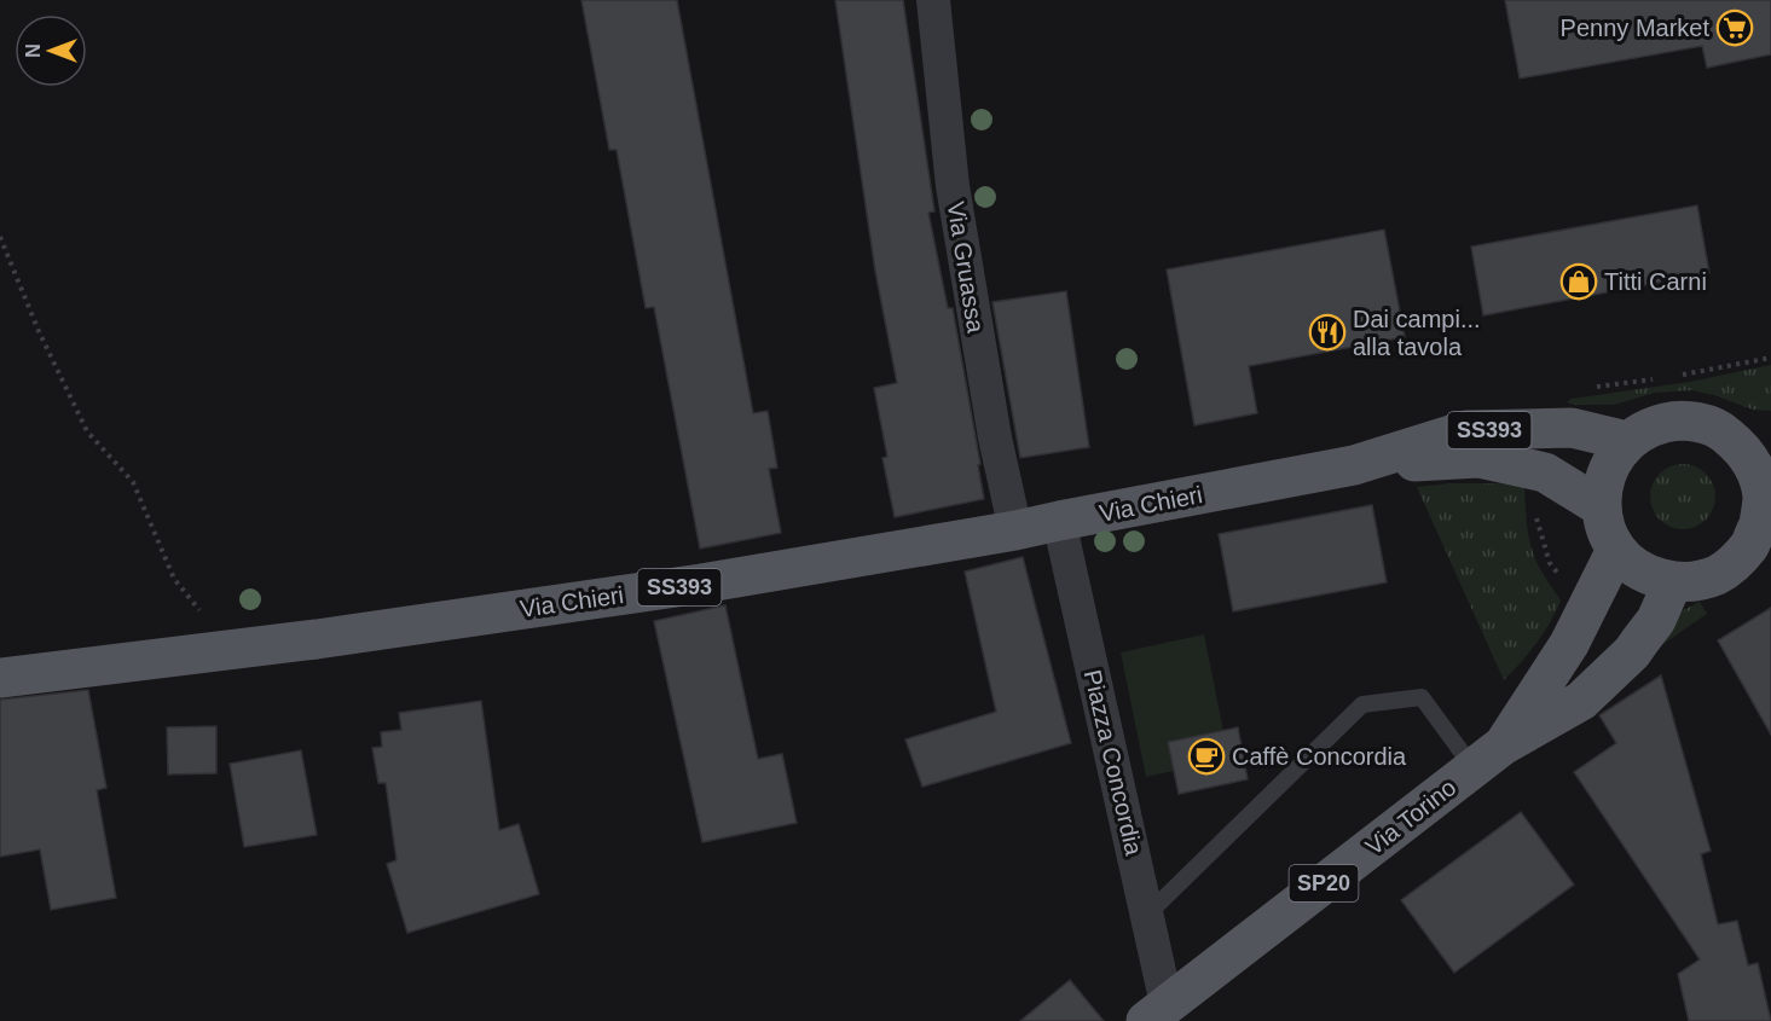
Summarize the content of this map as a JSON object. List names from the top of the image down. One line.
{"streets":{"main road":["SS393","Via Chieri","Via Torino","SP20"],"street":["Via Gruassa","Piazza Concordia"]},"crossings":[["Via Gruassa","Via Chieri"],["Via Chieri","Piazza Concordia"],["Via Chieri","SP20"],["Piazza Concordia","Via Torino"],["Via Torino","SP20"]],"places":{"supermarket":["Penny Market"],"shop":["Titti Carni"],"restaurant":["Dai campi... alla tavola"],"cafe":["Caffè Concordia"]},"north":"left"}
